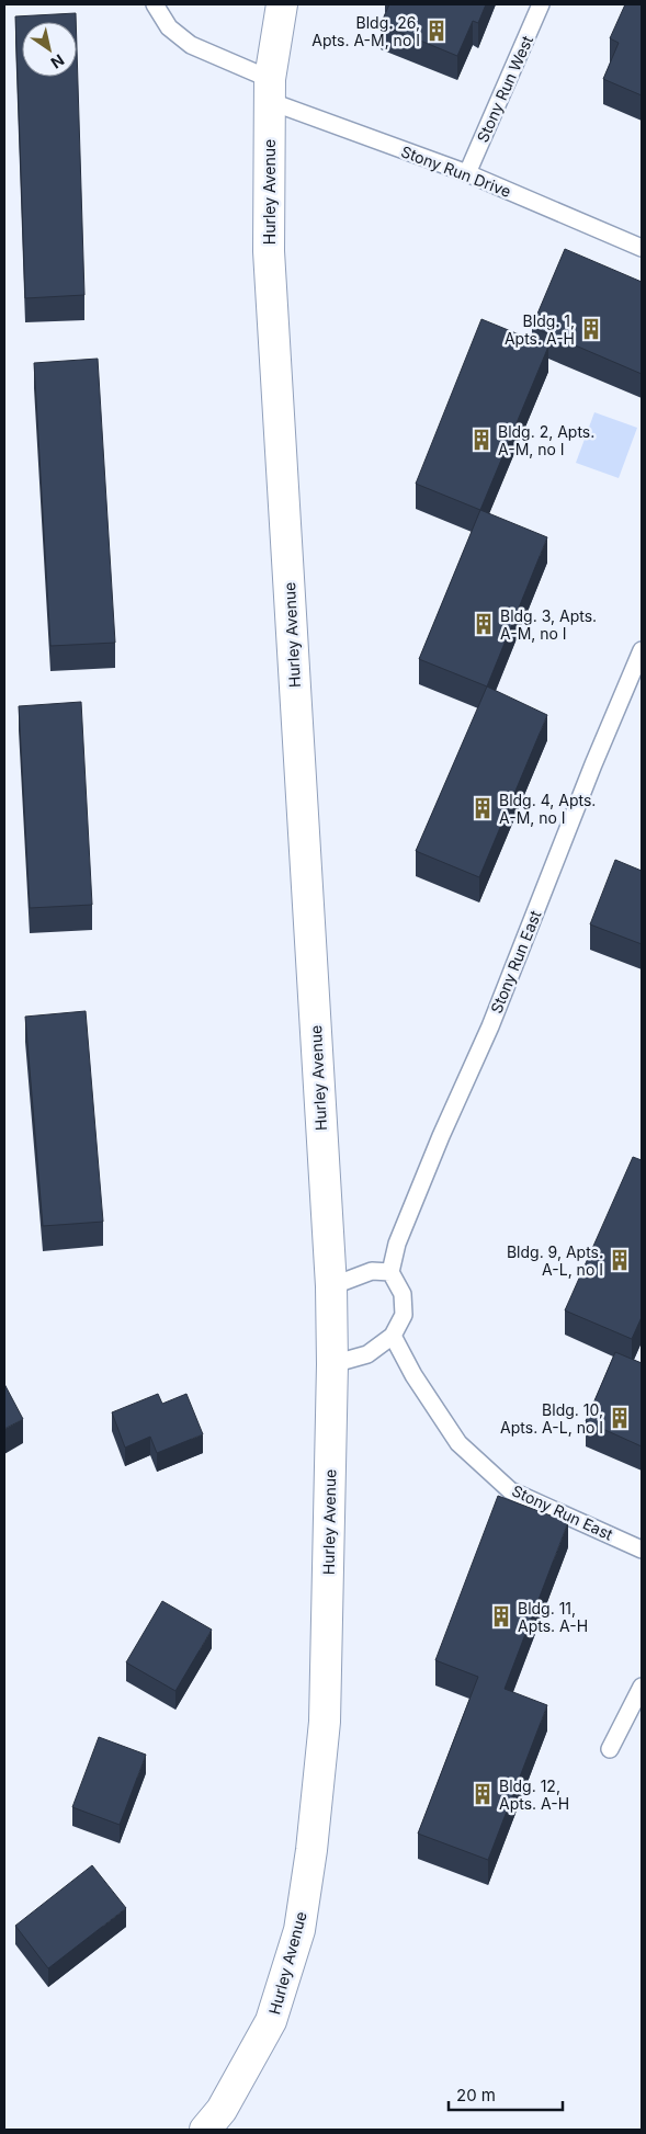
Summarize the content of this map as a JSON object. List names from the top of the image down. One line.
{"streets":{"street":["Hurley Avenue"],"lane":["Stony Run West","Stony Run Drive","Stony Run East"]},"crossings":[["Stony Run West","Stony Run Drive"],["Stony Run Drive","Hurley Avenue"]],"places":{"building":["Bldg. 26, Apts. A-M, no I","Bldg. 1, Apts. A-H","Bldg. 2, Apts. A-M, no I","Bldg. 3, Apts. A-M, no I","Bldg. 4, Apts. A-M, no I","Bldg. 9, Apts. A-L, no I","Bldg. 10, Apts. A-L, no I","Bldg. 11, Apts. A-H","Bldg. 12, Apts. A-H"]},"scale_bar":"20 m","north":"bottom right"}
